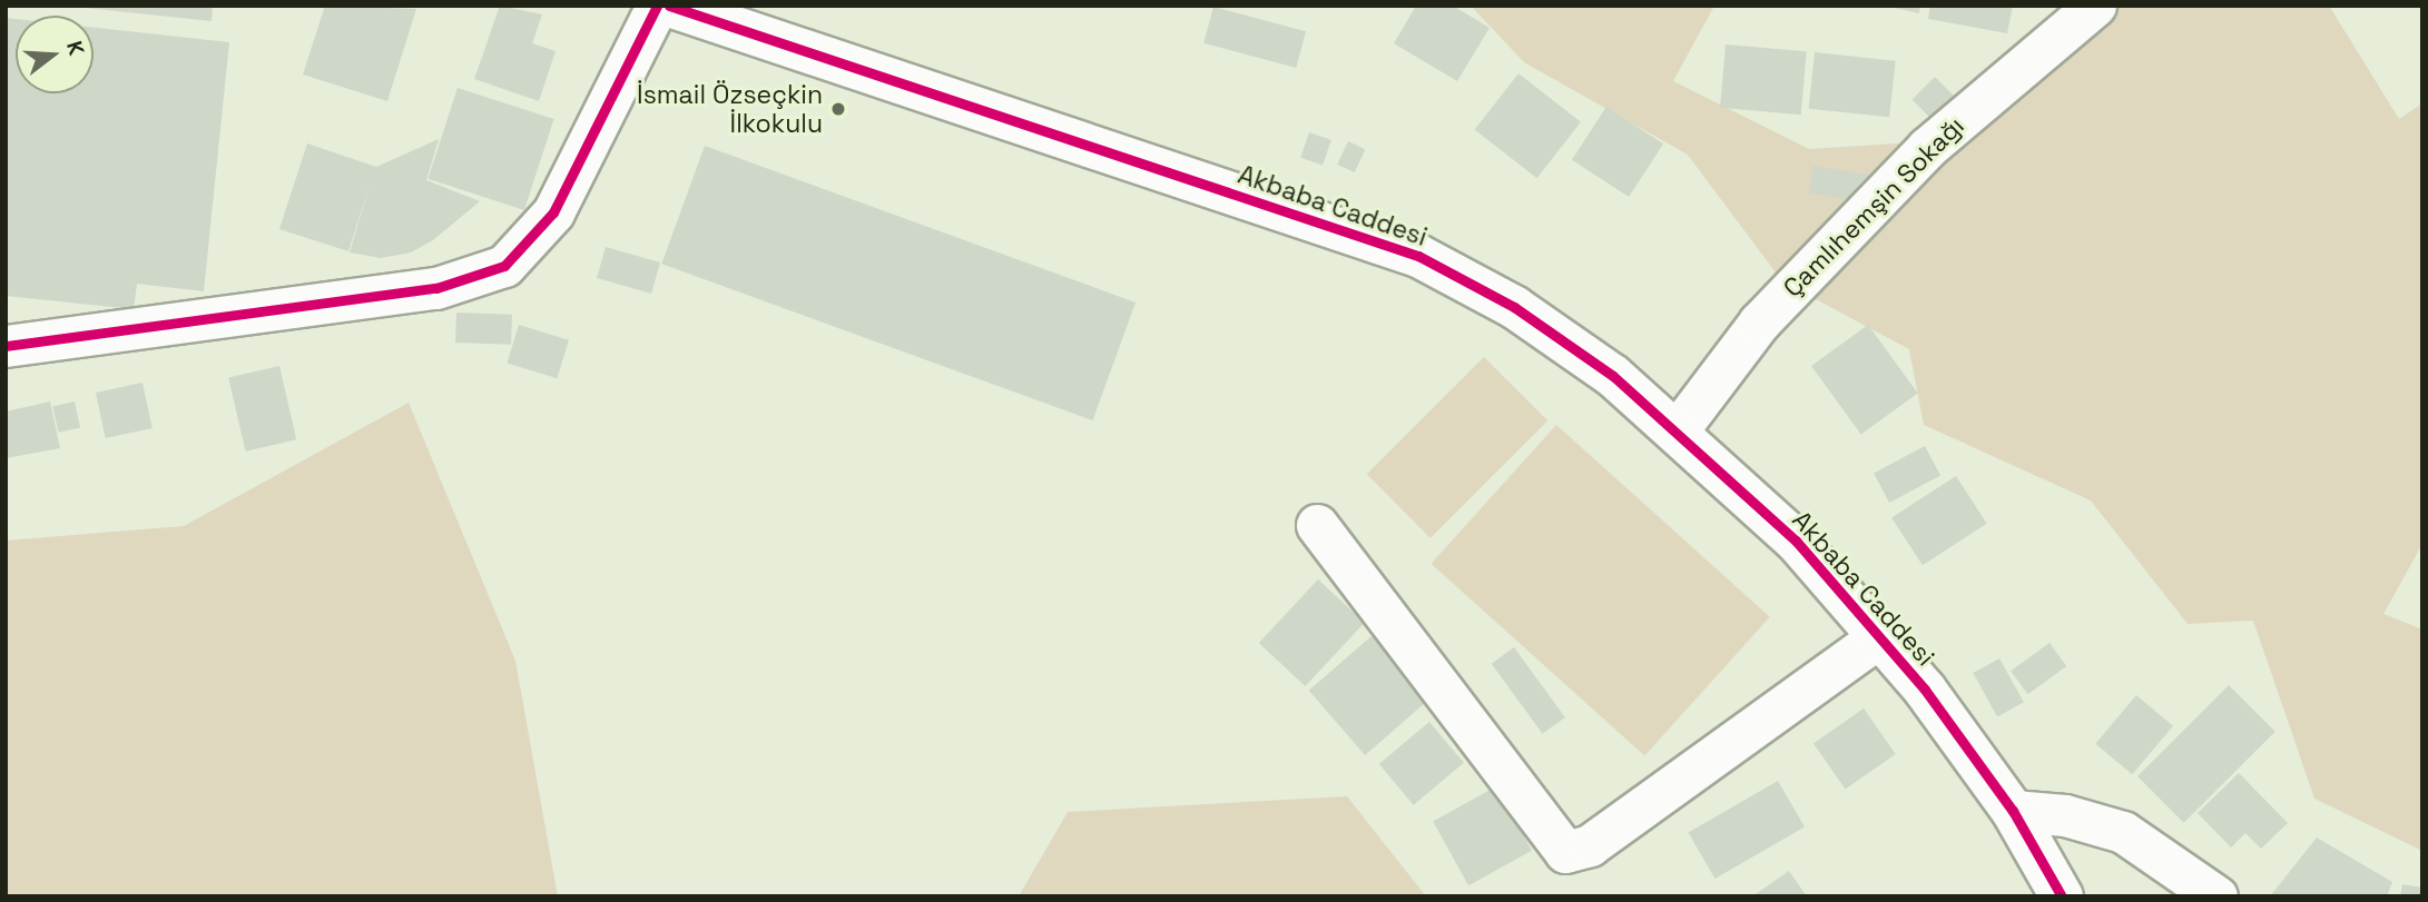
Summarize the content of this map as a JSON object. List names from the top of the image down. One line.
{"streets":{"main road":["Akbaba Caddesi"],"street":["Çamlıhemşin Sokağı"]},"crossings":[["Akbaba Caddesi","Çamlıhemşin Sokağı"]],"places":["İsmail Özseçkin İlkokulu"],"north":"right"}
